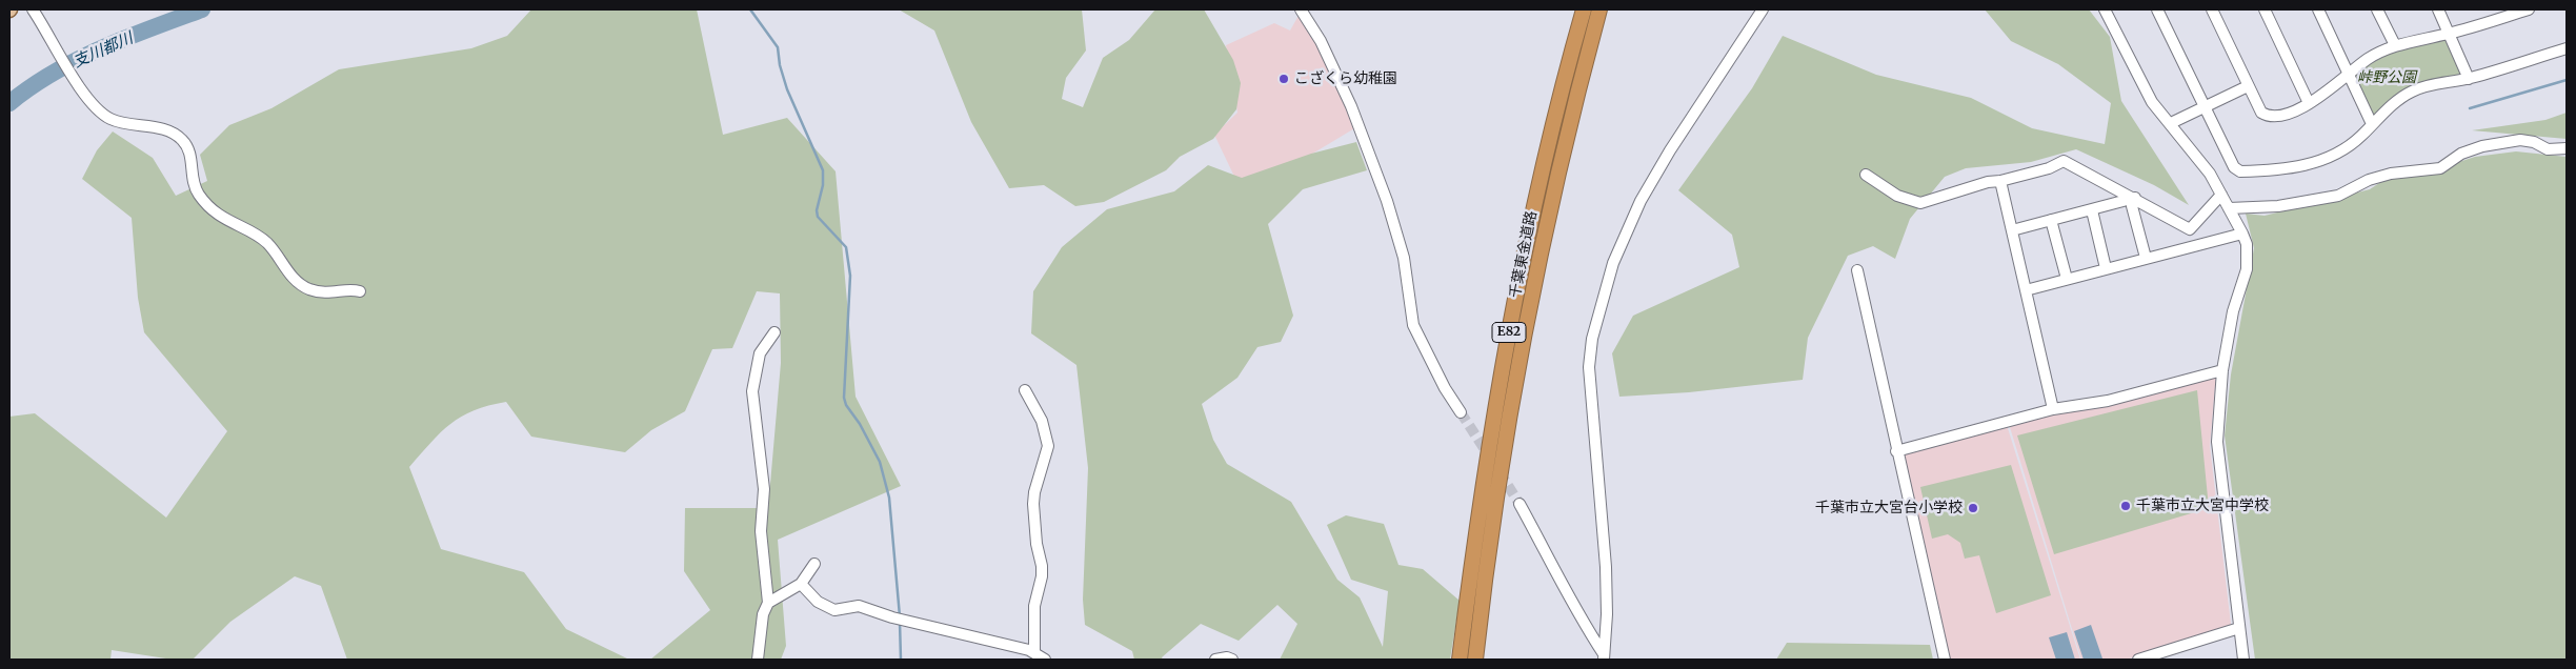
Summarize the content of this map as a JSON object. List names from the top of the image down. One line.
{"streets":{"highway":["千葉東金道路","E82"]},"water":["支川都川"],"parks":["峠野公園"],"places":["こざくら幼稚園","千葉市立大宮中学校","千葉市立大宮台小学校"]}
